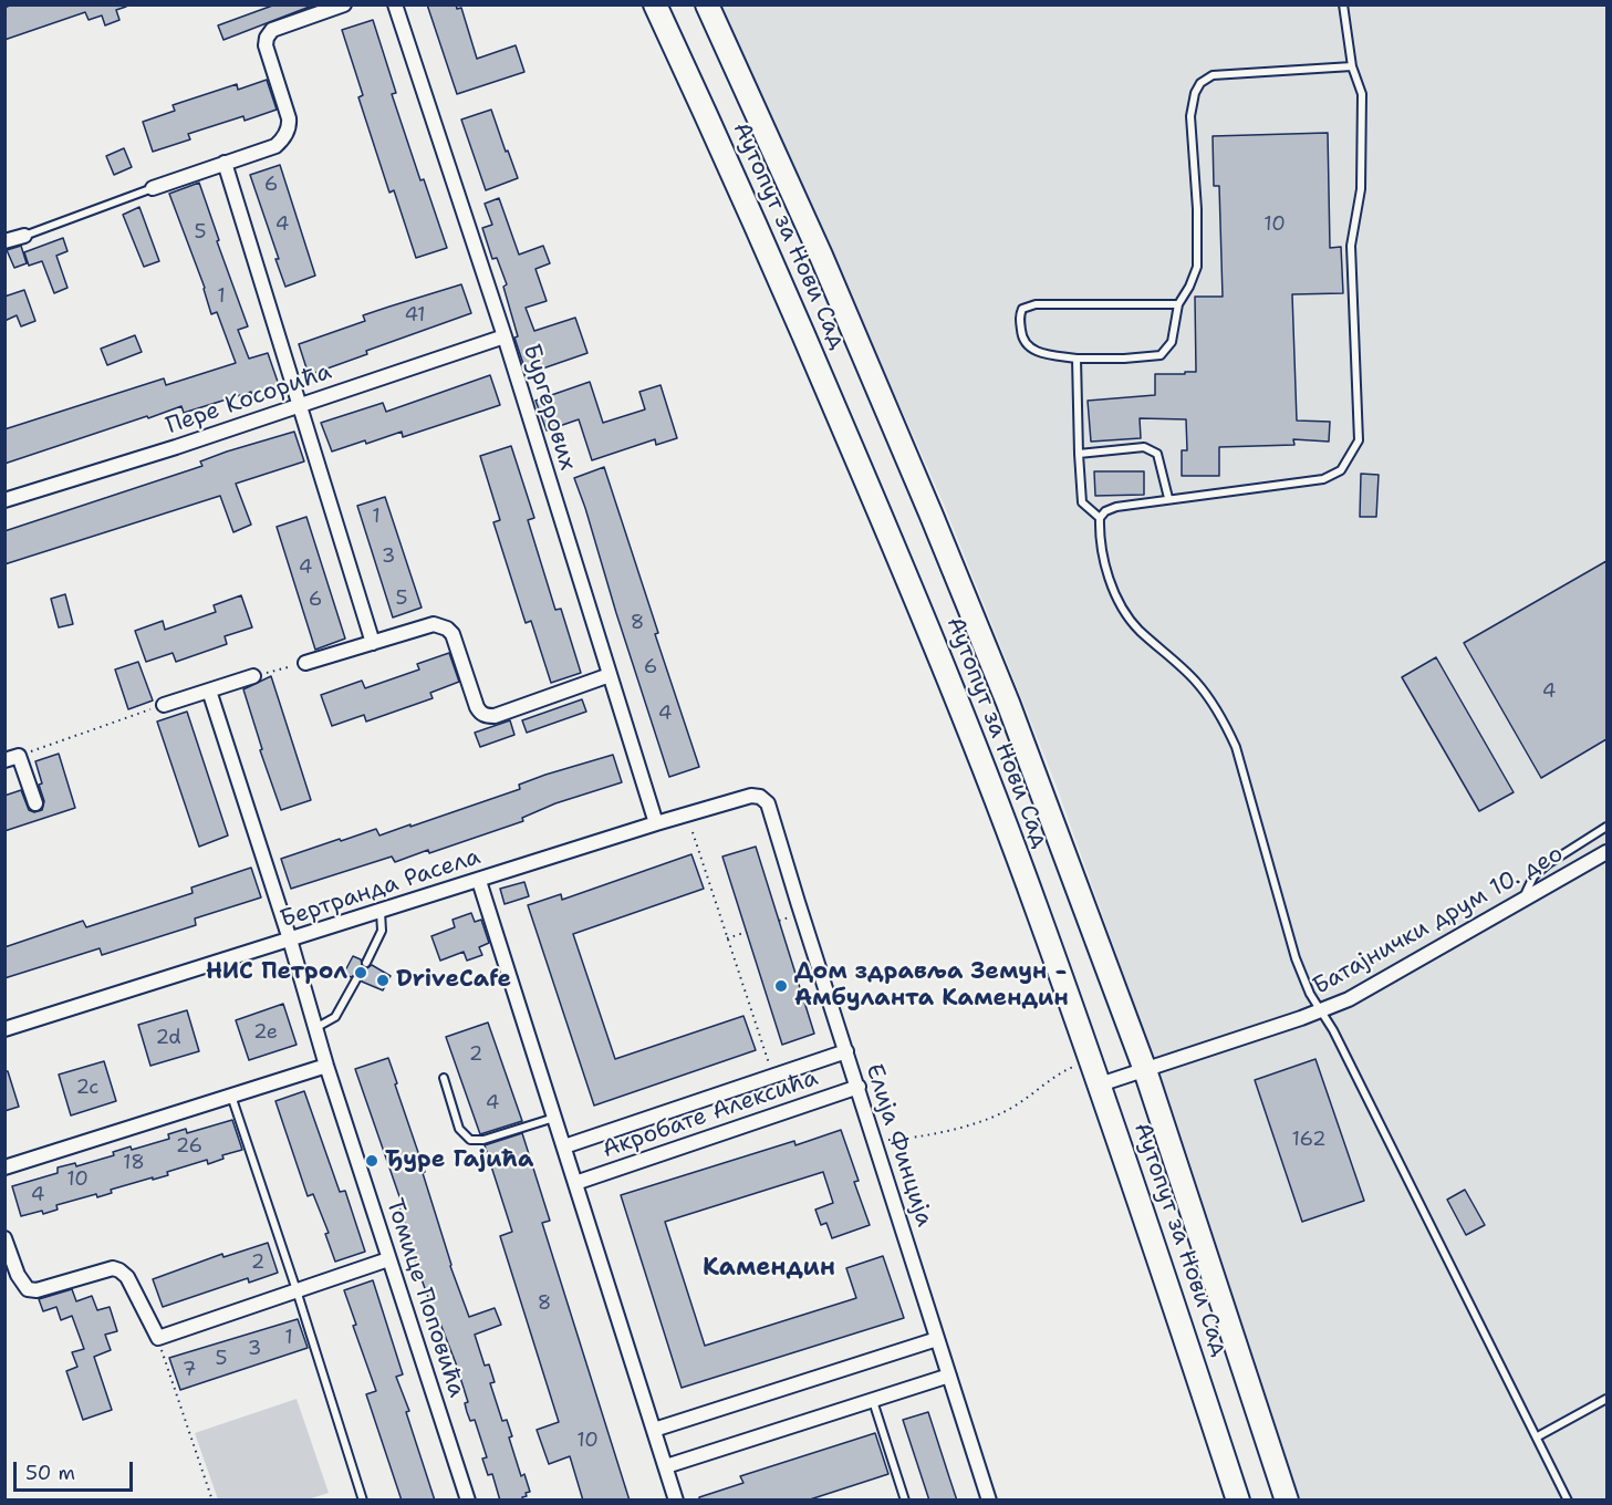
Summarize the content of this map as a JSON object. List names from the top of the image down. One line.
{"streets":{"main road":["Аутопут за Нови Сад"],"street":["Пере Косорића","Бургерових","Бертранда Расела","Батајнички друм 10. део","Акробате Алексића","Елија Финција","Томице Поповића"]},"crossings":[["Аутопут за Нови Сад","Батајнички друм 10. део"],["Пере Косорића","Бургерових"],["Бургерових","Бертранда Расела"],["Бертранда Расела","Елија Финција"],["Бертранда Расела","Томице Поповића"],["Акробате Алексића","Елија Финција"]],"districts":["Камендин"],"places":["НИС Петрол","DriveCafe","Дом здравља Земун - Амбуланта Камендин","Ђуре Гајића"],"house_numbers":["6","4","10","5","1","41","1","3","4","5","6","8","6","4","4","2e","2d","2","2c","4","162","26","18","10","4","2","8","1","3","5","7","10"],"scale_bar":"50 m"}
